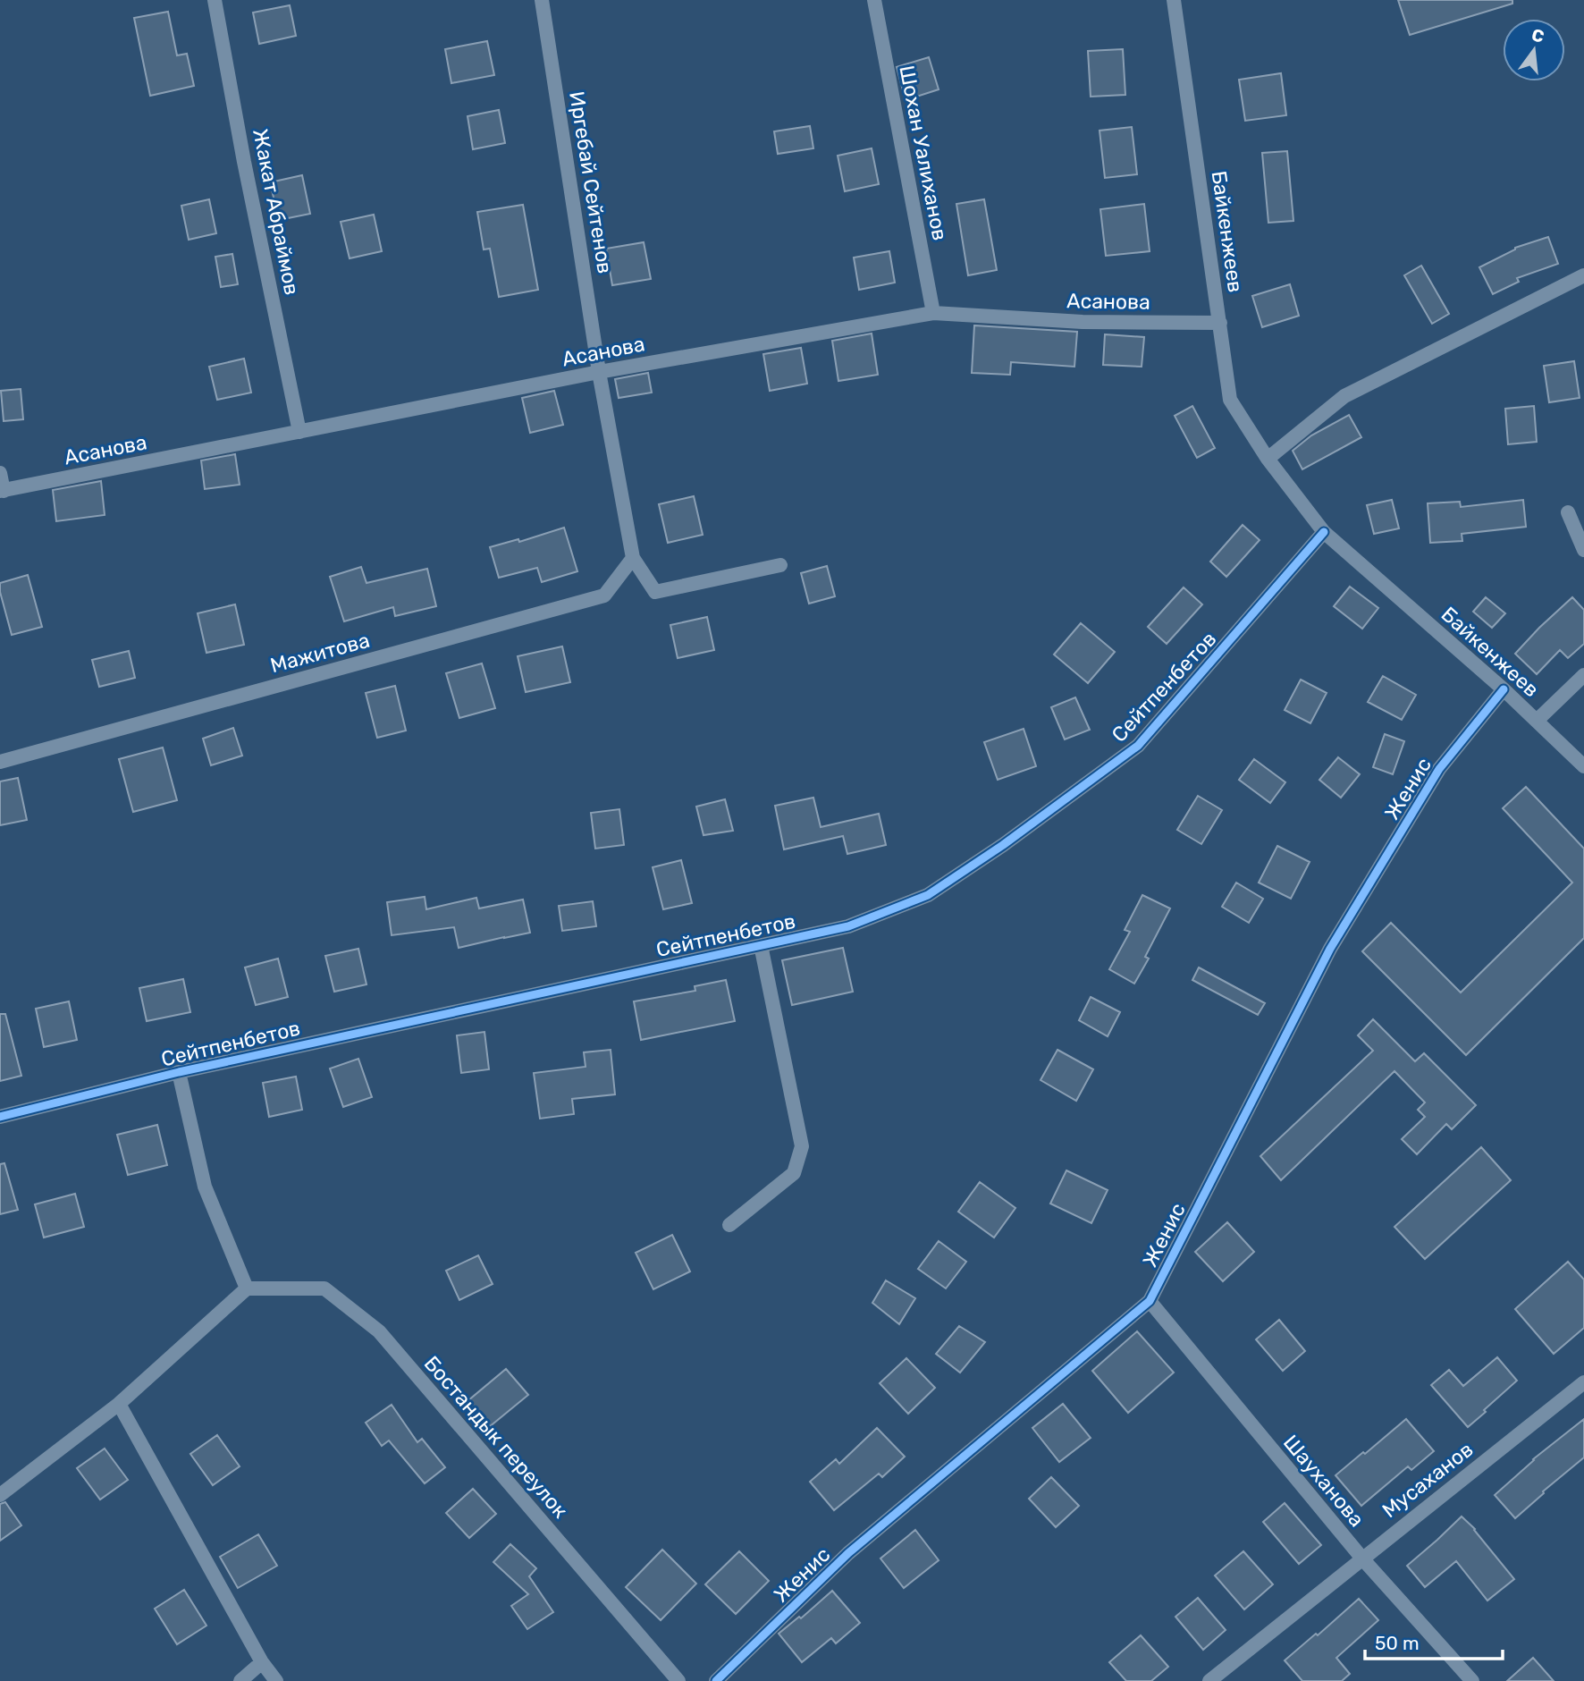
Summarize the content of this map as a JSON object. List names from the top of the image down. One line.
{"streets":{"street":["Шохан Уалиханов","Иргебай Сейтенов","Жакат Абраймов","Байкенжеев","Асанова","Мажитова","Сейтпенбетов","Женис","Бостандык переулок","Мусаханов","Шауханова"]},"crossings":[["Шохан Уалиханов","Асанова"],["Иргебай Сейтенов","Асанова"],["Жакат Абраймов","Асанова"],["Байкенжеев","Асанова"],["Байкенжеев","Сейтпенбетов"],["Байкенжеев","Женис"],["Женис","Шауханова"],["Мусаханов","Шауханова"]],"scale_bar":"50 m","north":"top"}
